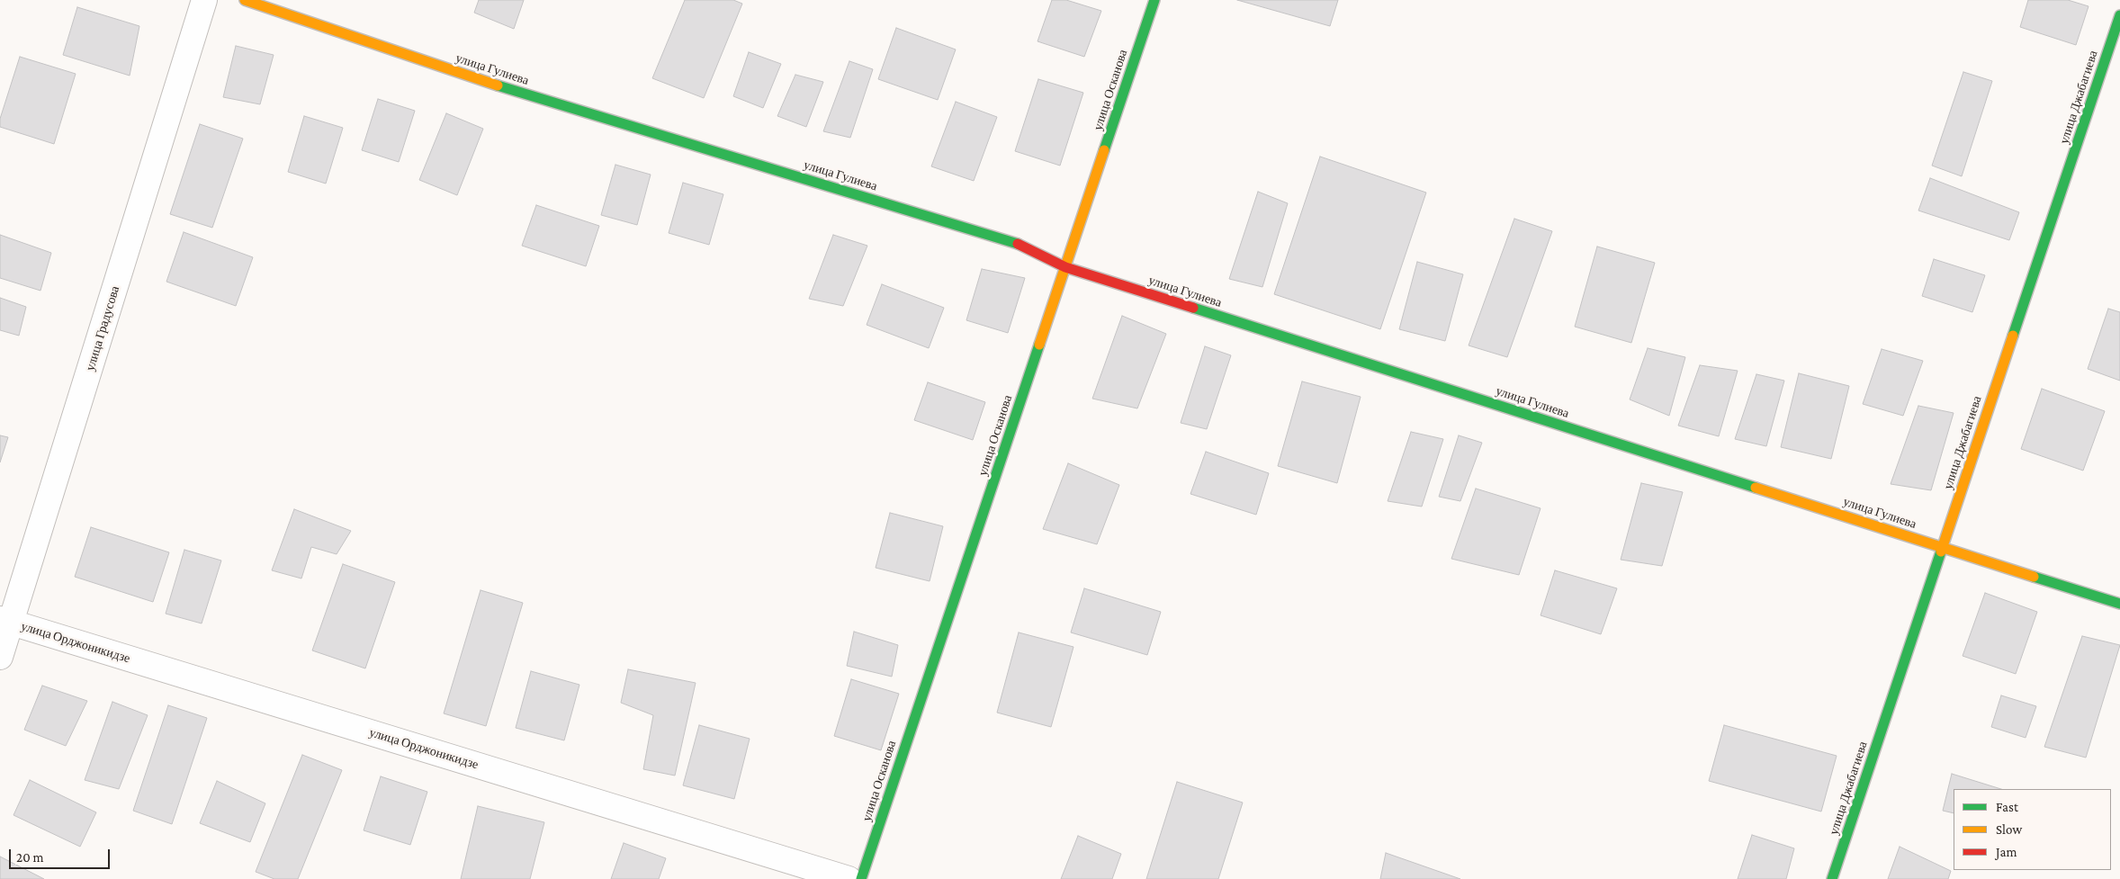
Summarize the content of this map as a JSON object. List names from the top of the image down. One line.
{"streets":{"street":["улица Гулиева","улица Осканова","улица Джабагиева","улица Градусова","улица Орджоникидзе"]},"crossings":[["улица Гулиева","улица Осканова"],["улица Гулиева","улица Джабагиева"],["улица Градусова","улица Орджоникидзе"]],"legend":["Fast","Slow","Jam"],"scale_bar":"20 m"}
